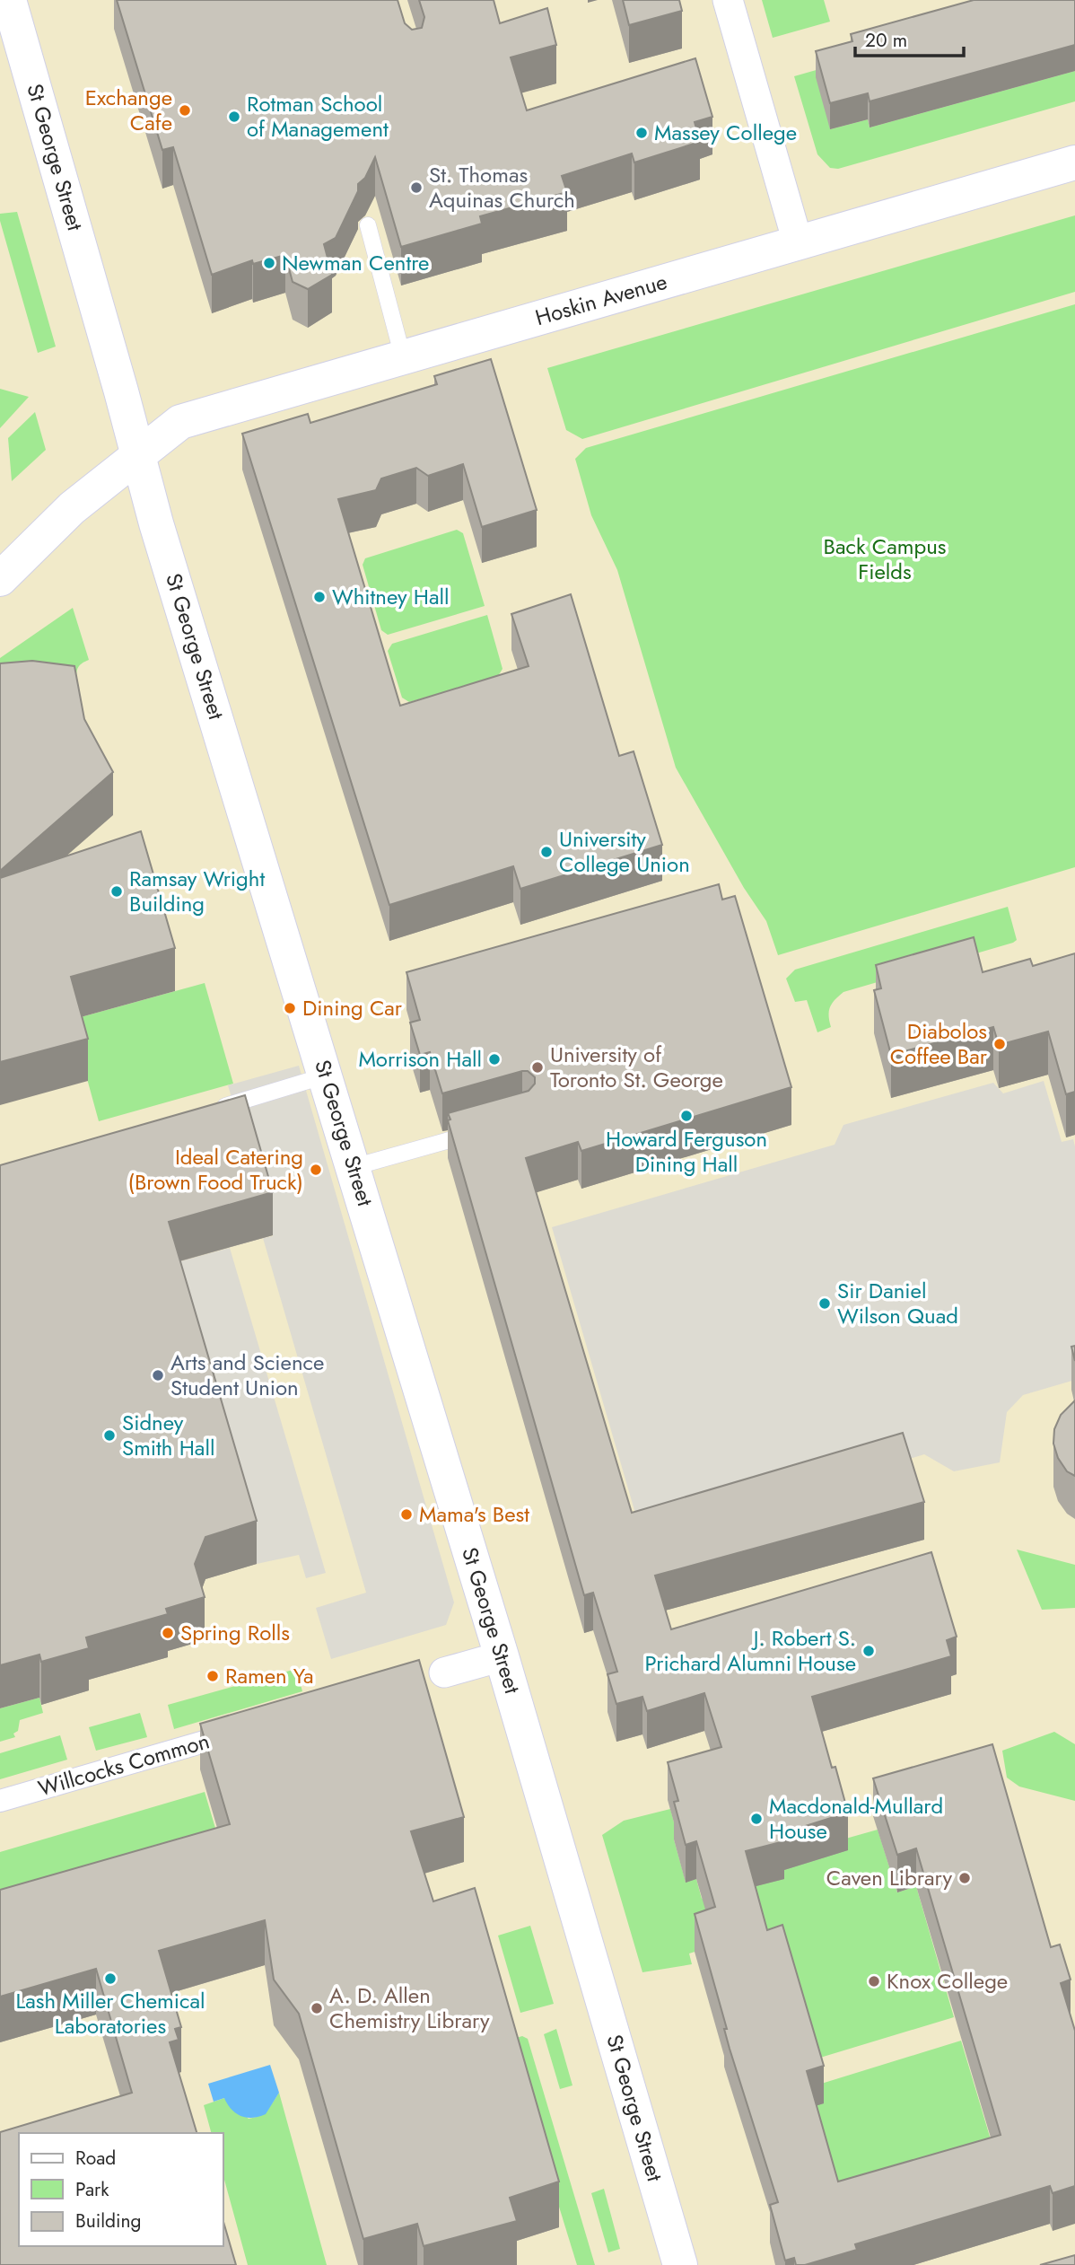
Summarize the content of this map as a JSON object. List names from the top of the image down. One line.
{"streets":{"street":["St George Street","Hoskin Avenue","Willcocks Common"]},"crossings":[["St George Street","Hoskin Avenue"]],"parks":["Back Campus Fields"],"places":["Exchange Cafe","Rotman School of Management","Massey College","St. Thomas Aquinas Church","Newman Centre","Whitney Hall","University College Union","Ramsay Wright Building","Dining Car","Diabolos Coffee Bar","Morrison Hall","University of Toronto St. George","Howard Ferguson Dining Hall","Ideal Catering (Brown Food Truck)","Sir Daniel Wilson Quad","Arts and Science Student Union","Sidney Smith Hall","Mama's Best","Spring Rolls","J. Robert S. Prichard Alumni House","Ramen Ya","Macdonald-Mullard House","Caven Library","Lash Miller Chemical Laboratories","Knox College","A. D. Allen Chemistry Library"],"legend":["Road","Park","Building"],"scale_bar":"20 m"}
